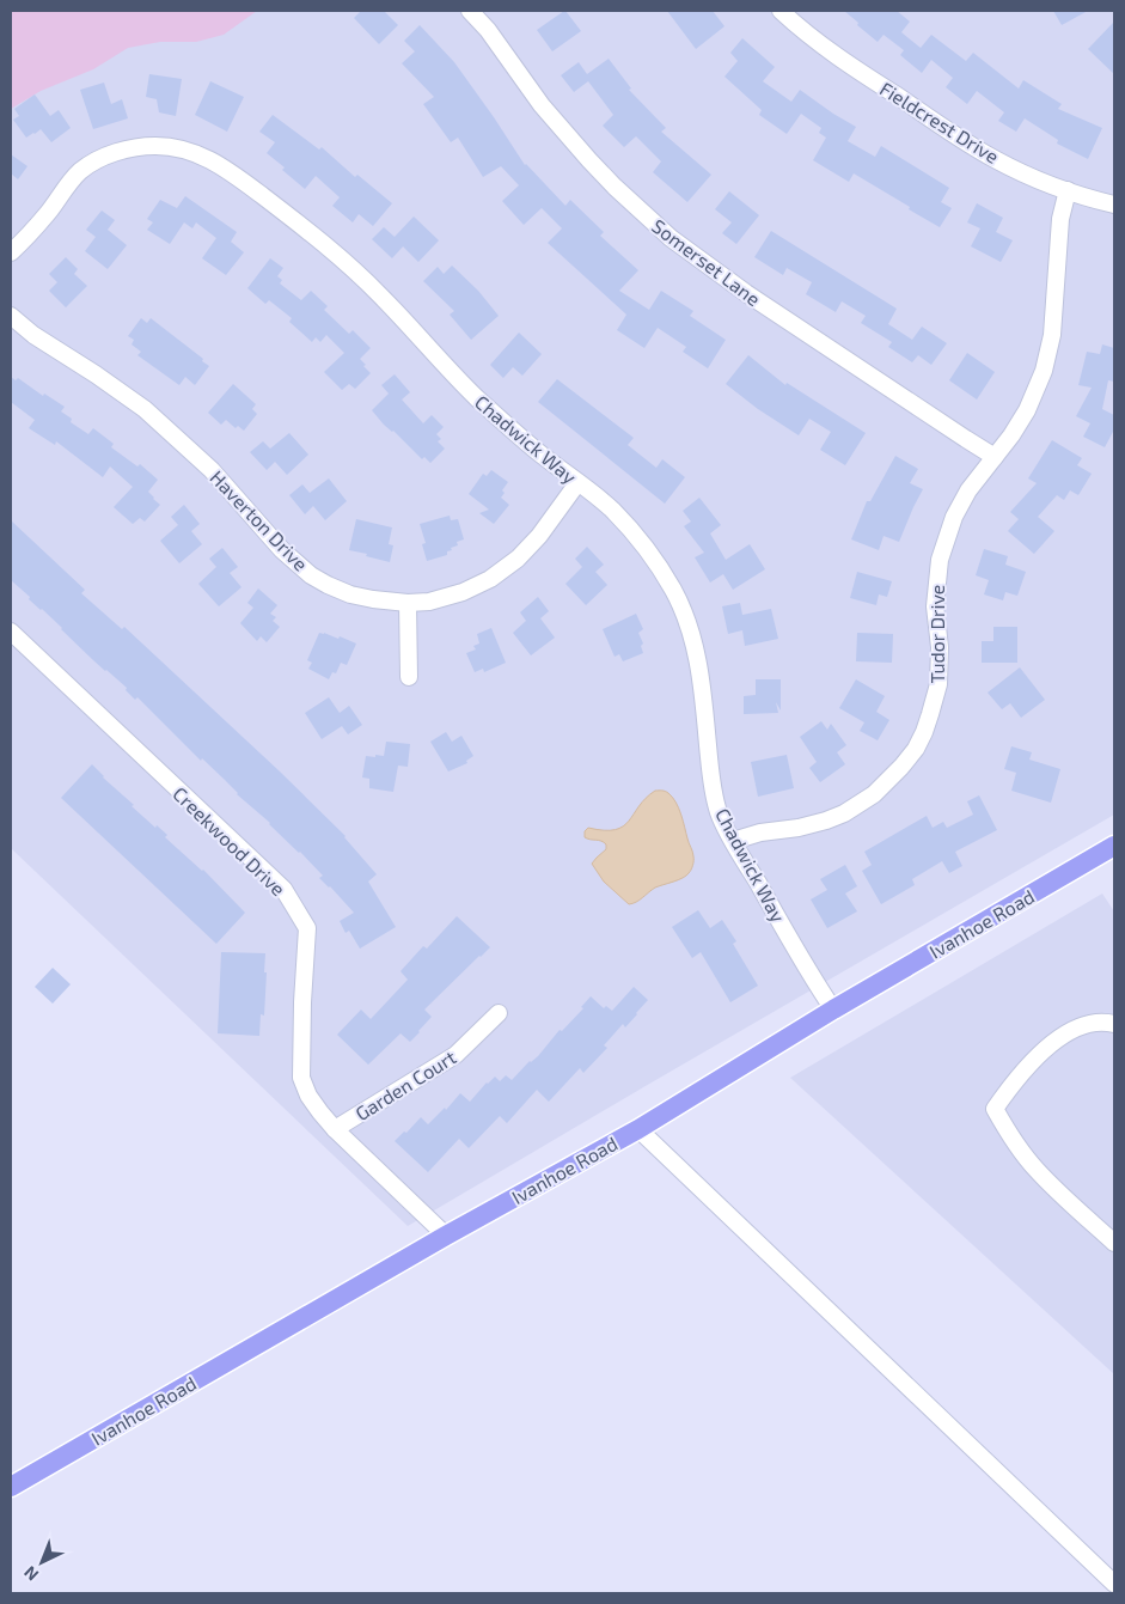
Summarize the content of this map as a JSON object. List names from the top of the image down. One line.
{"streets":{"main road":["Ivanhoe Road"],"street":["Fieldcrest Drive","Somerset Lane","Chadwick Way","Haverton Drive","Tudor Drive","Creekwood Drive","Garden Court"]},"crossings":[["Fieldcrest Drive","Tudor Drive"],["Somerset Lane","Tudor Drive"],["Chadwick Way","Haverton Drive"],["Chadwick Way","Tudor Drive"],["Chadwick Way","Ivanhoe Road"],["Creekwood Drive","Ivanhoe Road"],["Creekwood Drive","Garden Court"]],"north":"bottom left"}
